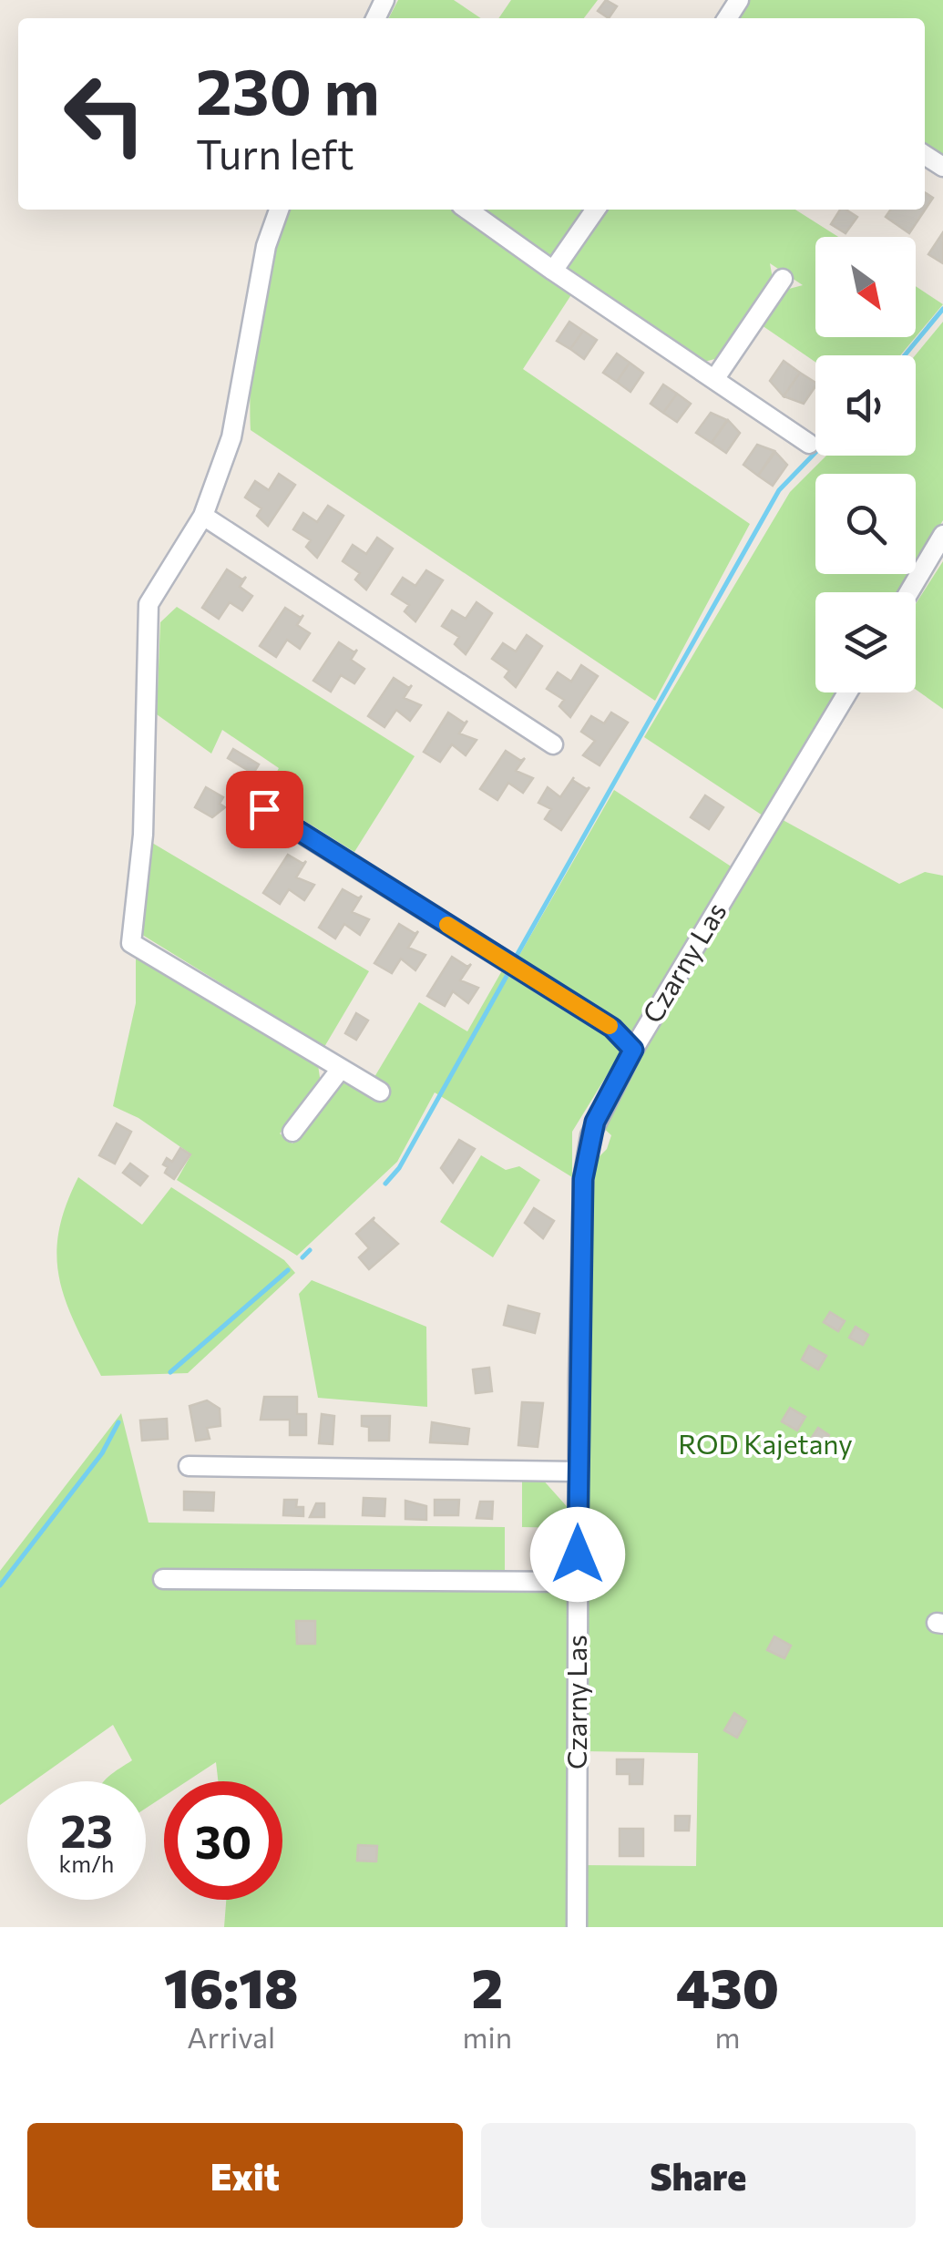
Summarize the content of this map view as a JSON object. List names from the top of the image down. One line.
{"streets":{"street":["Czarny Las"]},"parks":["ROD Kajetany"],"north":"bottom right","page":{"turn":["230 m","Turn left"],"speed":"23 km/h","limit":"30","eta":["16:18","Arrival","2","min","430","m"],"buttons":["Exit","Share"]}}
